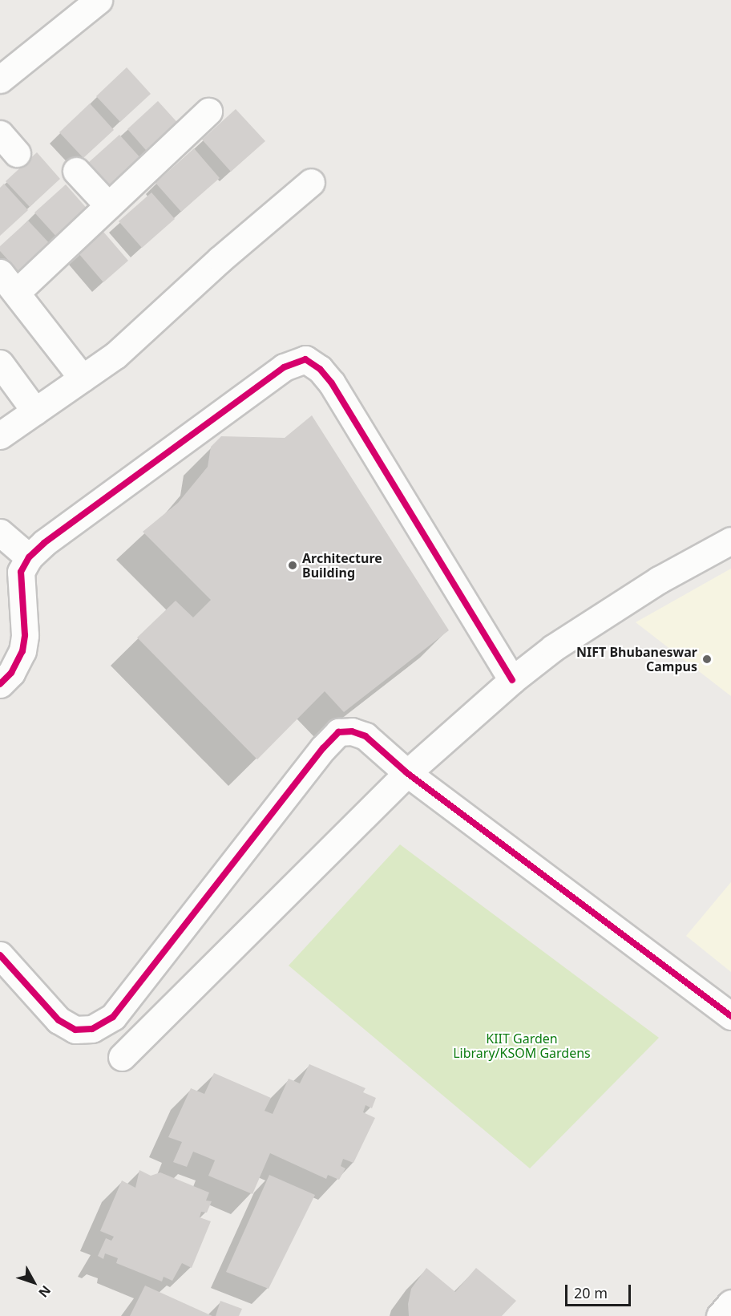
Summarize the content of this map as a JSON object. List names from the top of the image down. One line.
{"parks":["KIIT Garden Library/KSOM Gardens"],"places":["Architecture Building","NIFT Bhubaneswar Campus"],"scale_bar":"20 m","north":"bottom right"}
